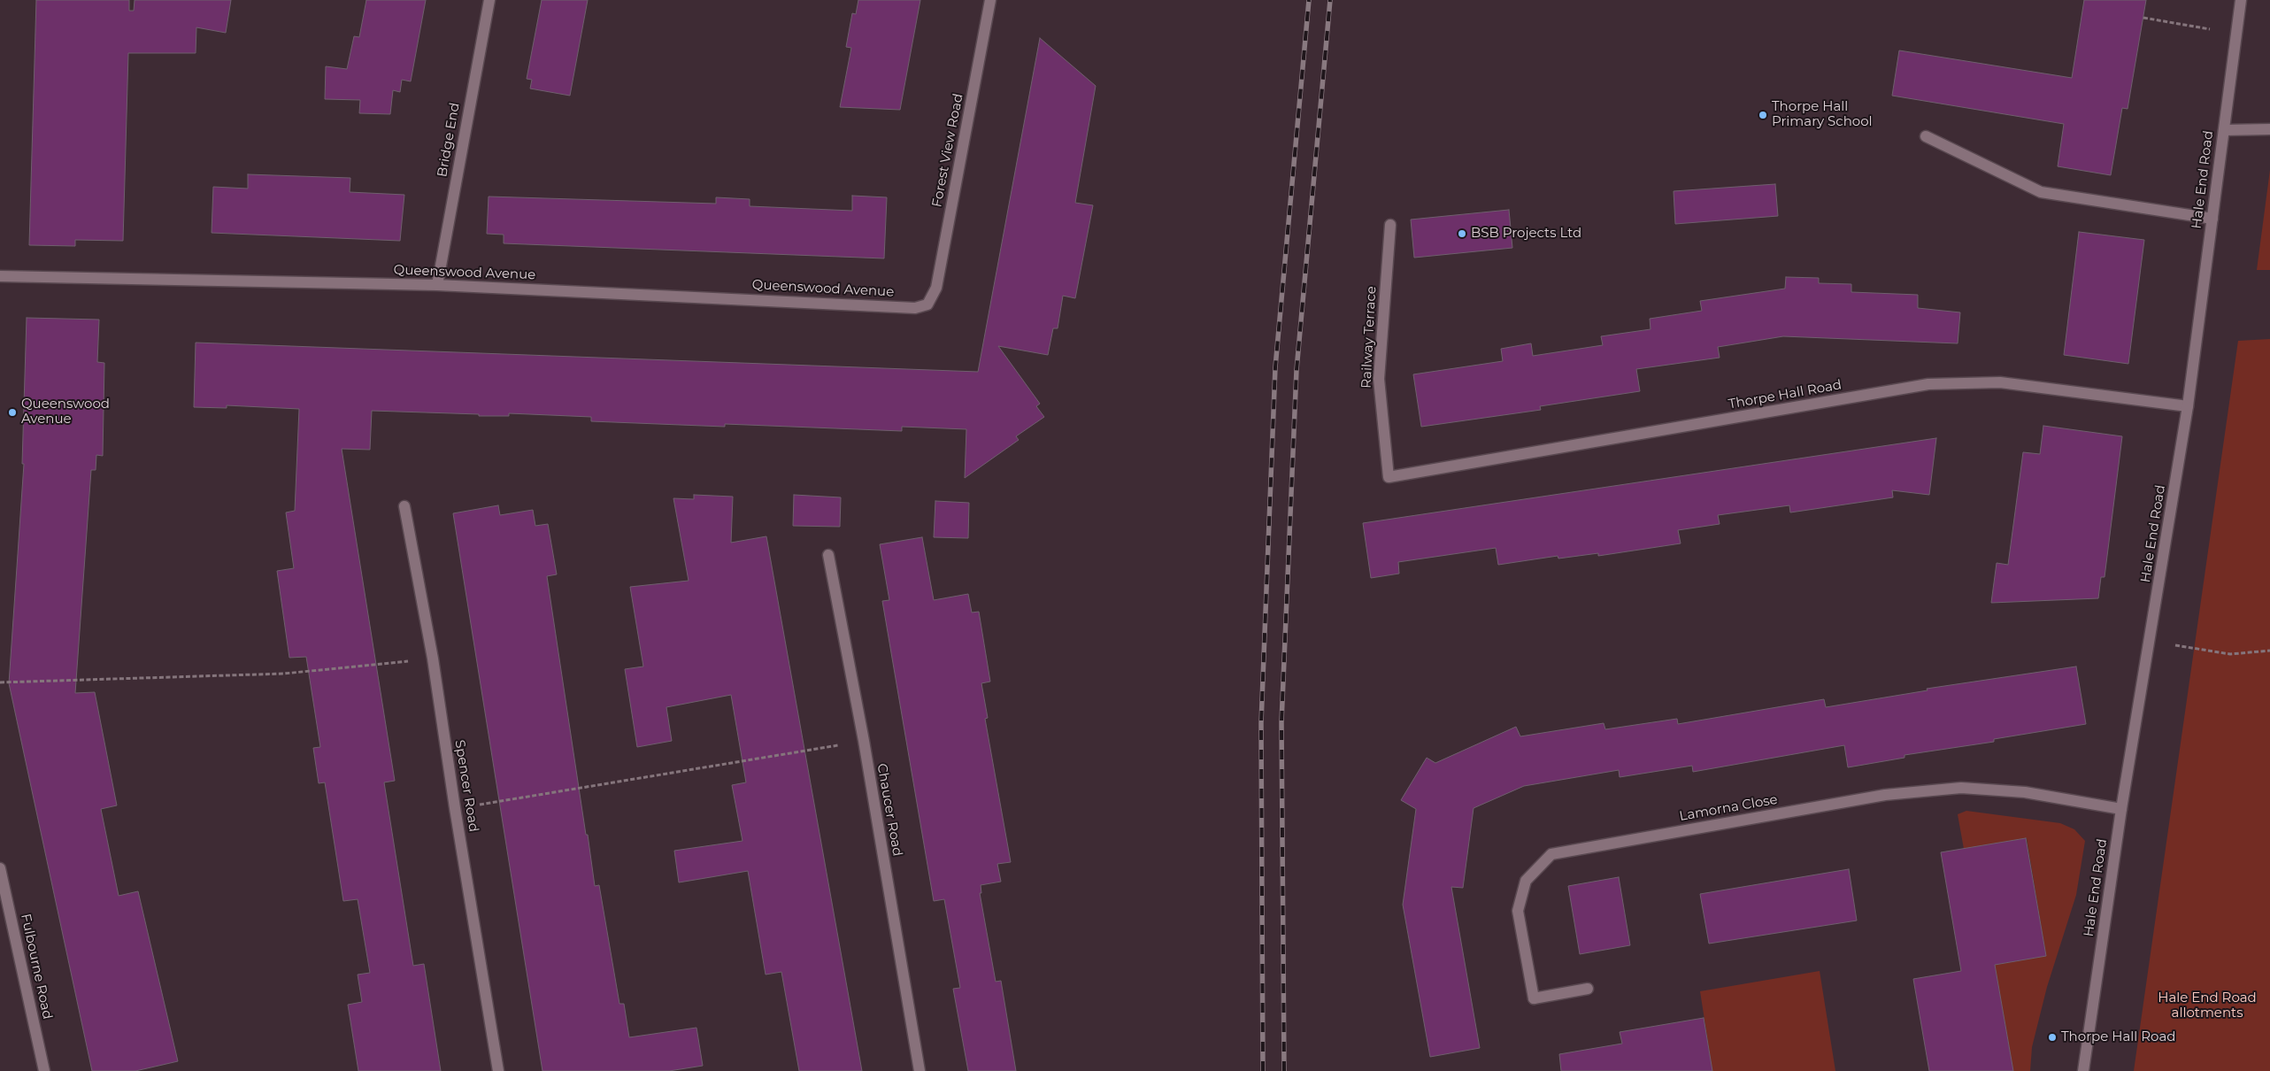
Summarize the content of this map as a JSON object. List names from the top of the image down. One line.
{"streets":{"street":["Bridge End","Forest View Road","Hale End Road","Queenswood Avenue","Railway Terrace","Thorpe Hall Road","Spencer Road","Lamorna Close","Chaucer Road","Fulbourne Road"]},"crossings":[["Bridge End","Queenswood Avenue"],["Forest View Road","Queenswood Avenue"],["Hale End Road","Thorpe Hall Road"],["Hale End Road","Lamorna Close"],["Railway Terrace","Thorpe Hall Road"]],"parks":["Hale End Road allotments"],"places":["Thorpe Hall Primary School","BSB Projects Ltd","Queenswood Avenue","Thorpe Hall Road"]}
